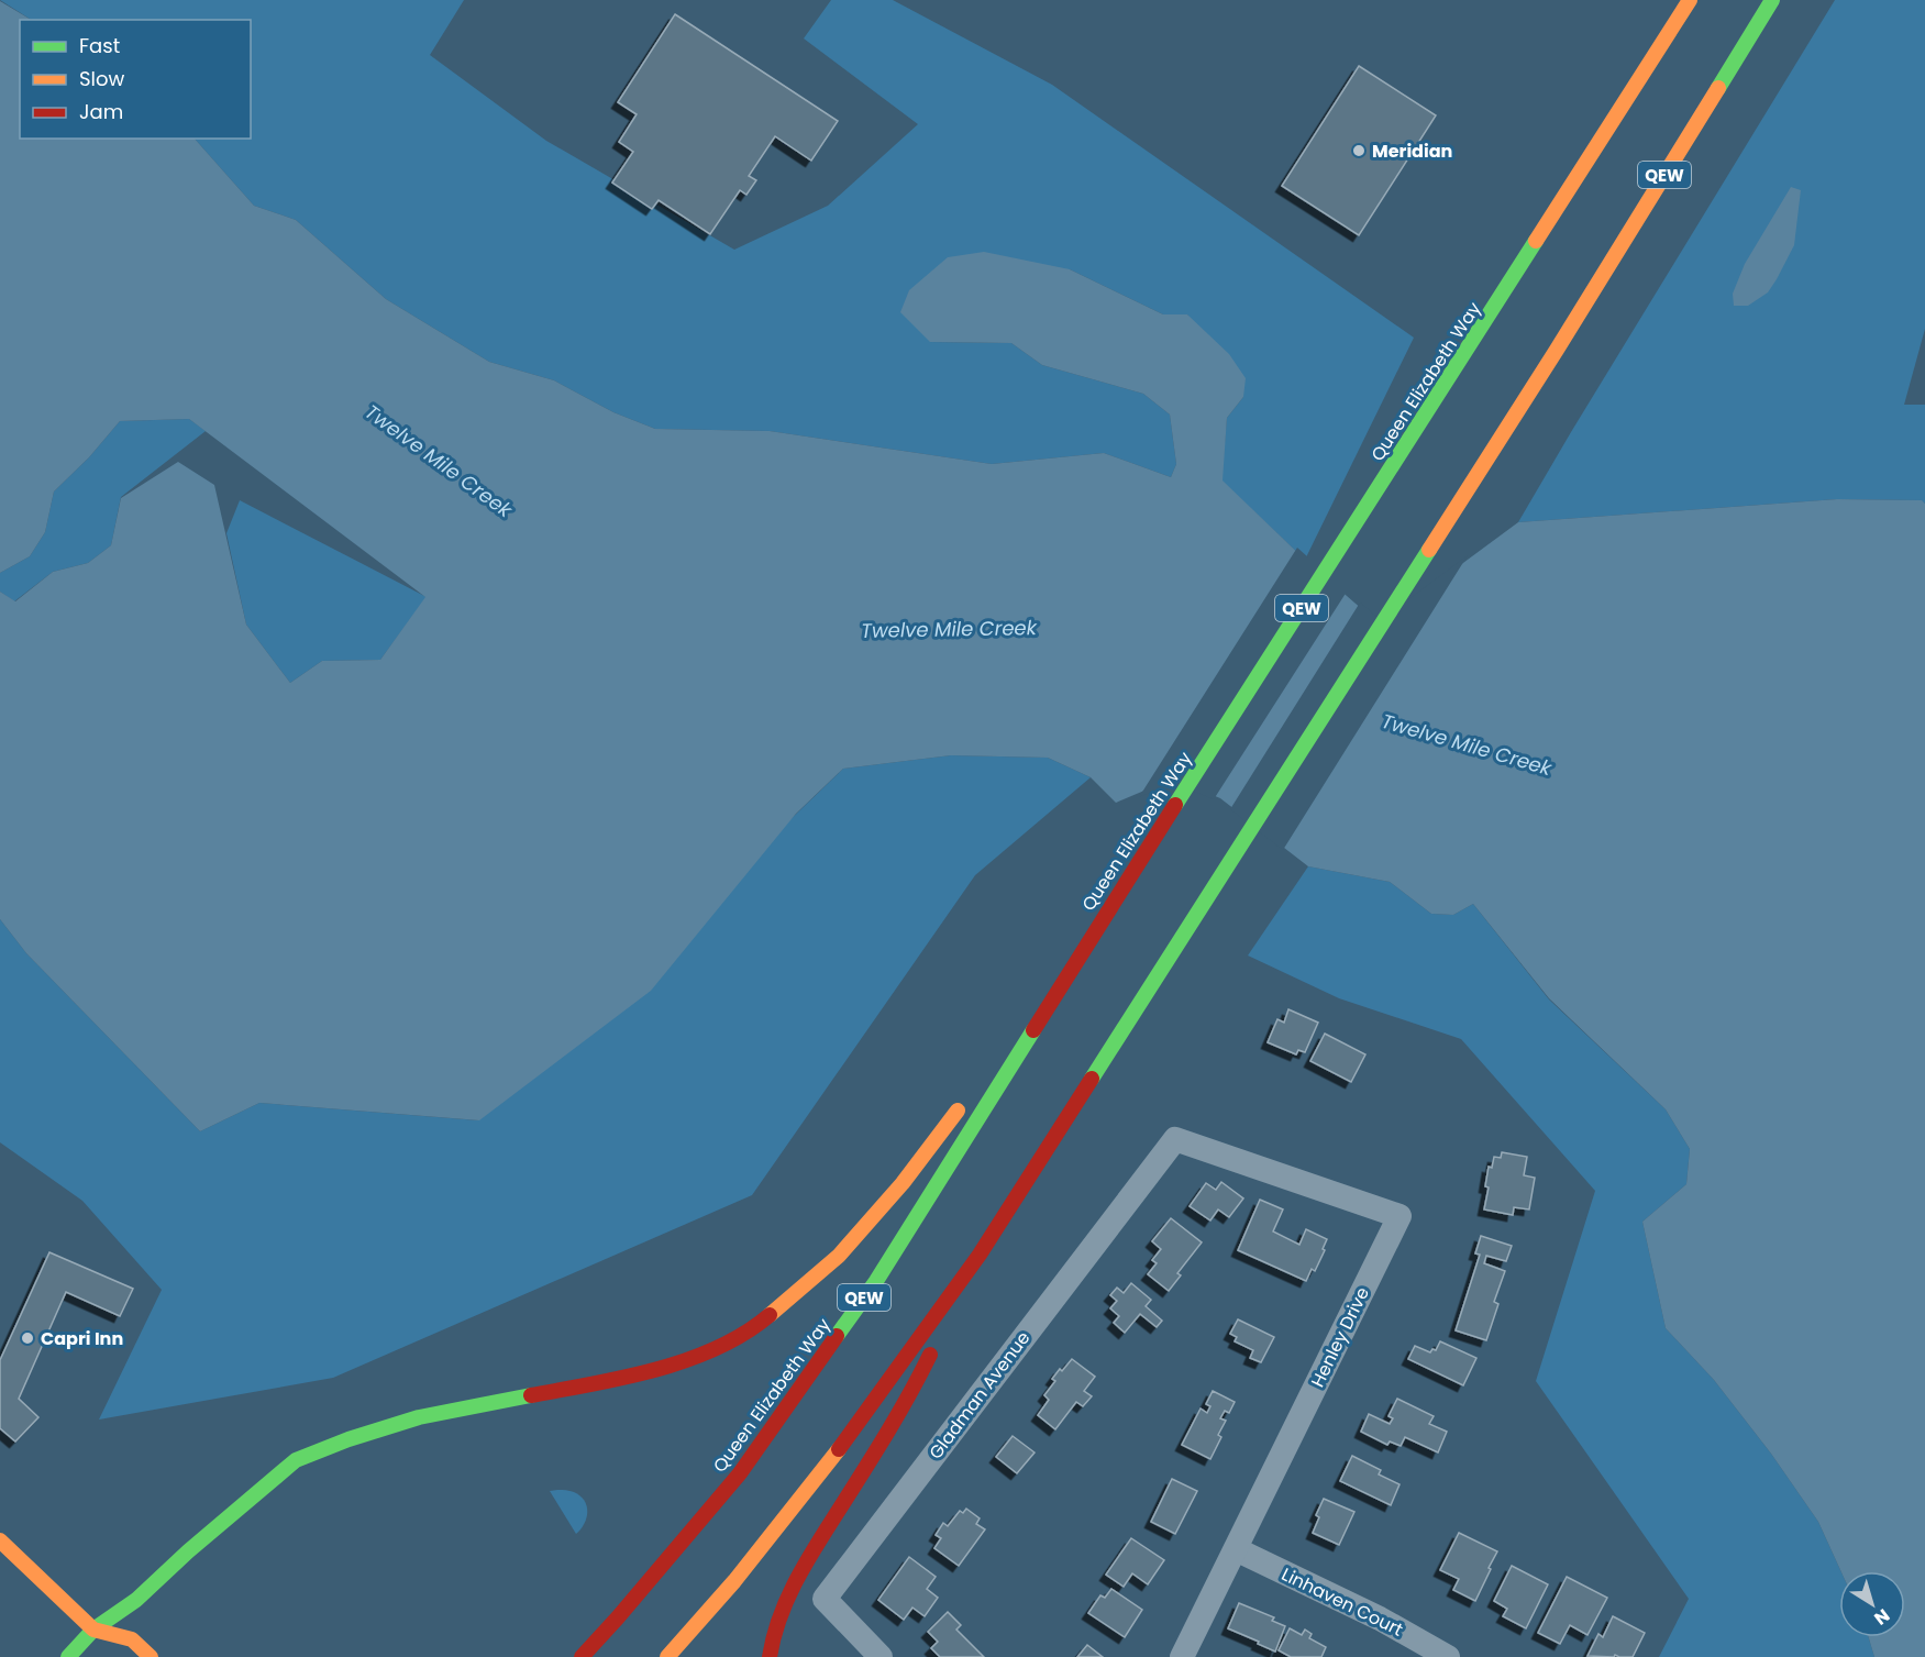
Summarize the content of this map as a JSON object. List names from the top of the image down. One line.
{"streets":{"main road":["QEW","Queen Elizabeth Way"],"street":["Henley Drive","Gladman Avenue","Linhaven Court"]},"crossings":[["Henley Drive","Gladman Avenue"],["Henley Drive","Linhaven Court"]],"water":["Twelve Mile Creek"],"places":["Meridian","Capri Inn"],"legend":["Fast","Slow","Jam"],"north":"bottom right"}
